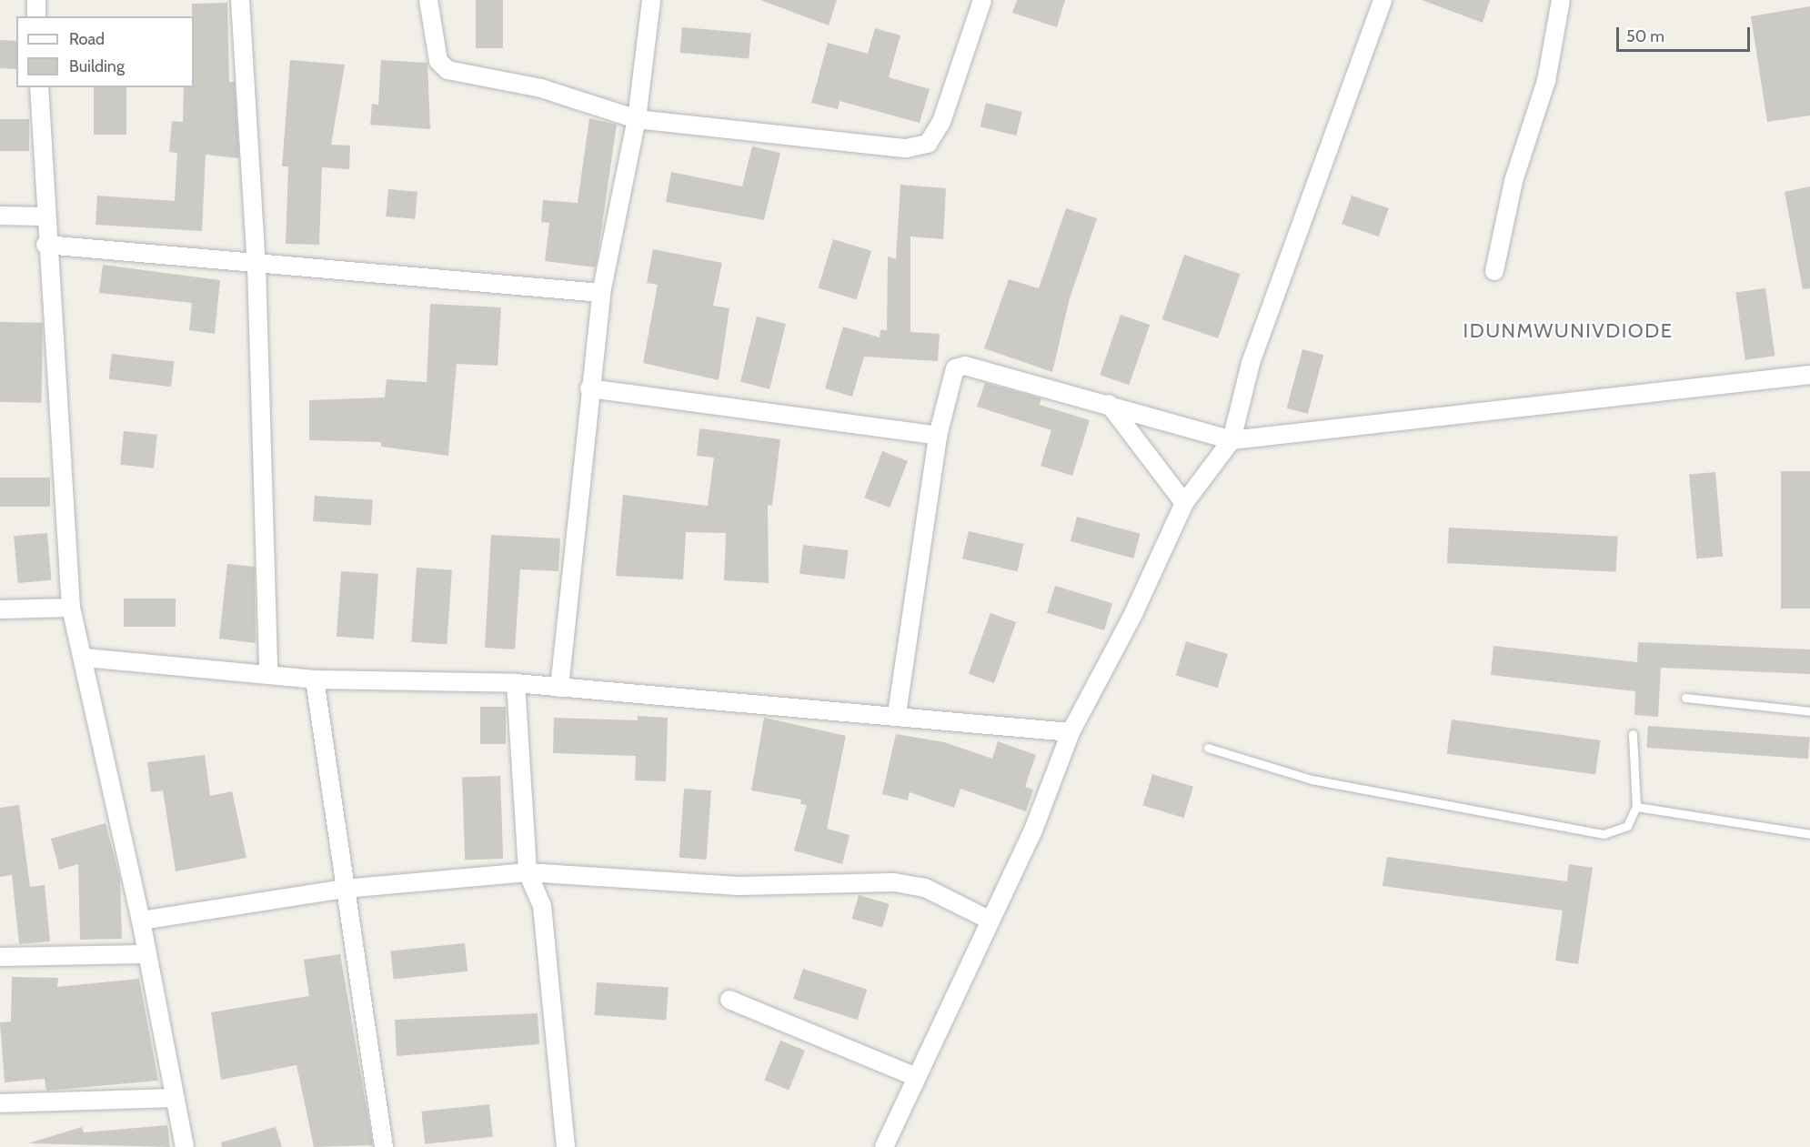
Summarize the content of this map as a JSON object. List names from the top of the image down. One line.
{"districts":["IDUNMWUNIVDIODE"],"legend":["Road","Building"],"scale_bar":"50 m"}
